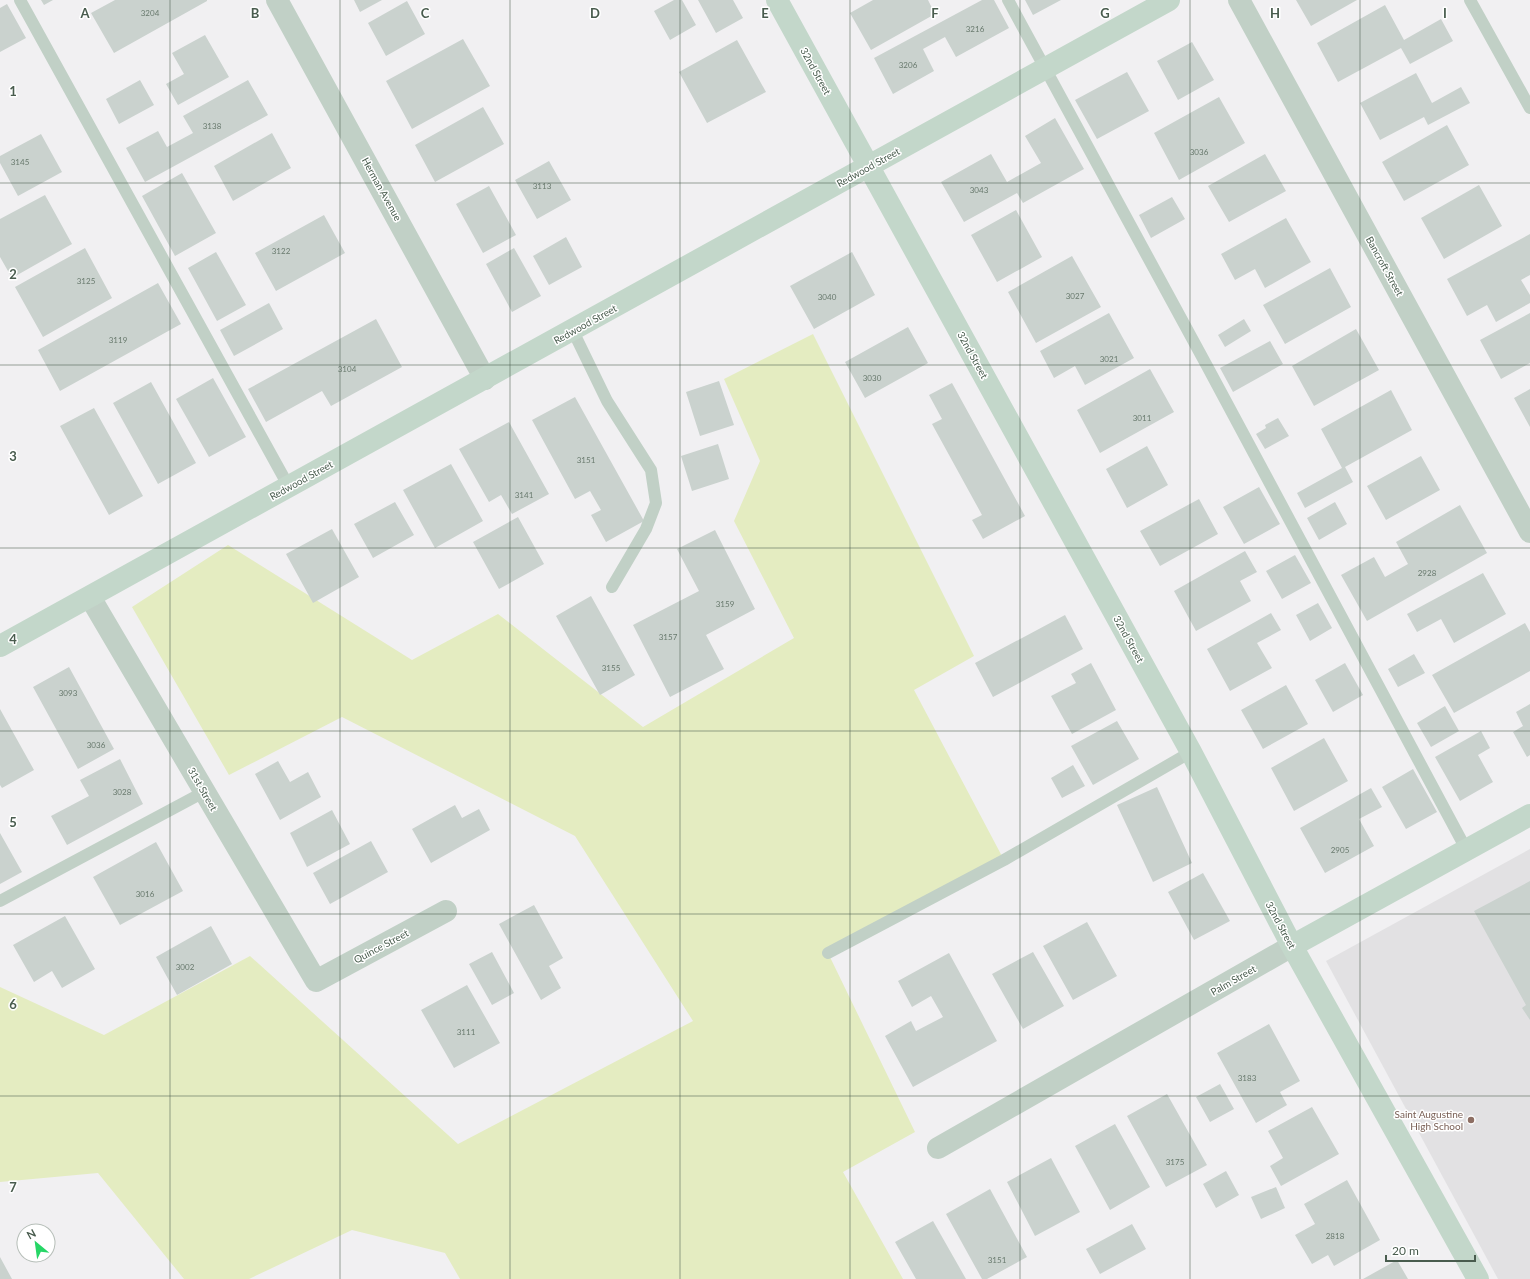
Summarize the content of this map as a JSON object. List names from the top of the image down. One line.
{"streets":{"street":["32nd Street","Redwood Street","Herman Avenue","Bancroft Street","31st Street","Quince Street","Palm Street"]},"crossings":[["32nd Street","Redwood Street"],["32nd Street","Palm Street"],["Redwood Street","Herman Avenue"],["Redwood Street","31st Street"],["31st Street","Quince Street"]],"places":["Saint Augustine High School"],"house_numbers":["3204","3216","3206","3138","3036","3145","3113","3043","3122","3125","3027","3040","3119","3021","3104","3030","3011","3151","3141","2928","3159","3157","3155","3093","3036","3028","2905","3016","3002","3111","3183","3175","2818","3151"],"scale_bar":"20 m","north":"top left","grid":{"columns":["A","B","C","D","E","F","G","H","I"],"rows":["1","2","3","4","5","6","7"]}}
